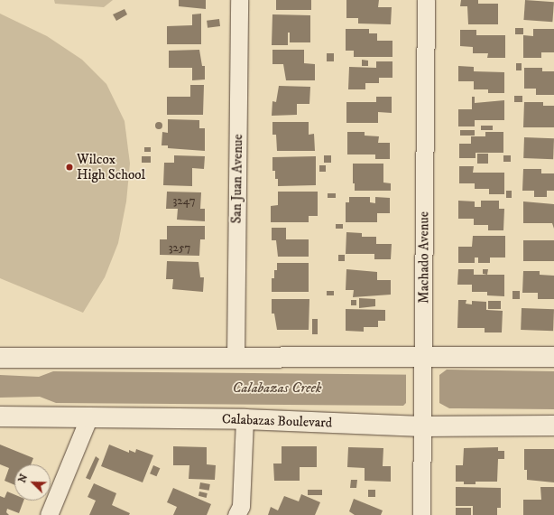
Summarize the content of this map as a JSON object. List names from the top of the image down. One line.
{"streets":{"street":["San Juan Avenue","Machado Avenue","Calabazas Boulevard"]},"crossings":[["Machado Avenue","Calabazas Boulevard"]],"water":["Calabazas Creek"],"places":["Wilcox High School"],"house_numbers":["3247","3257"],"north":"top left"}
